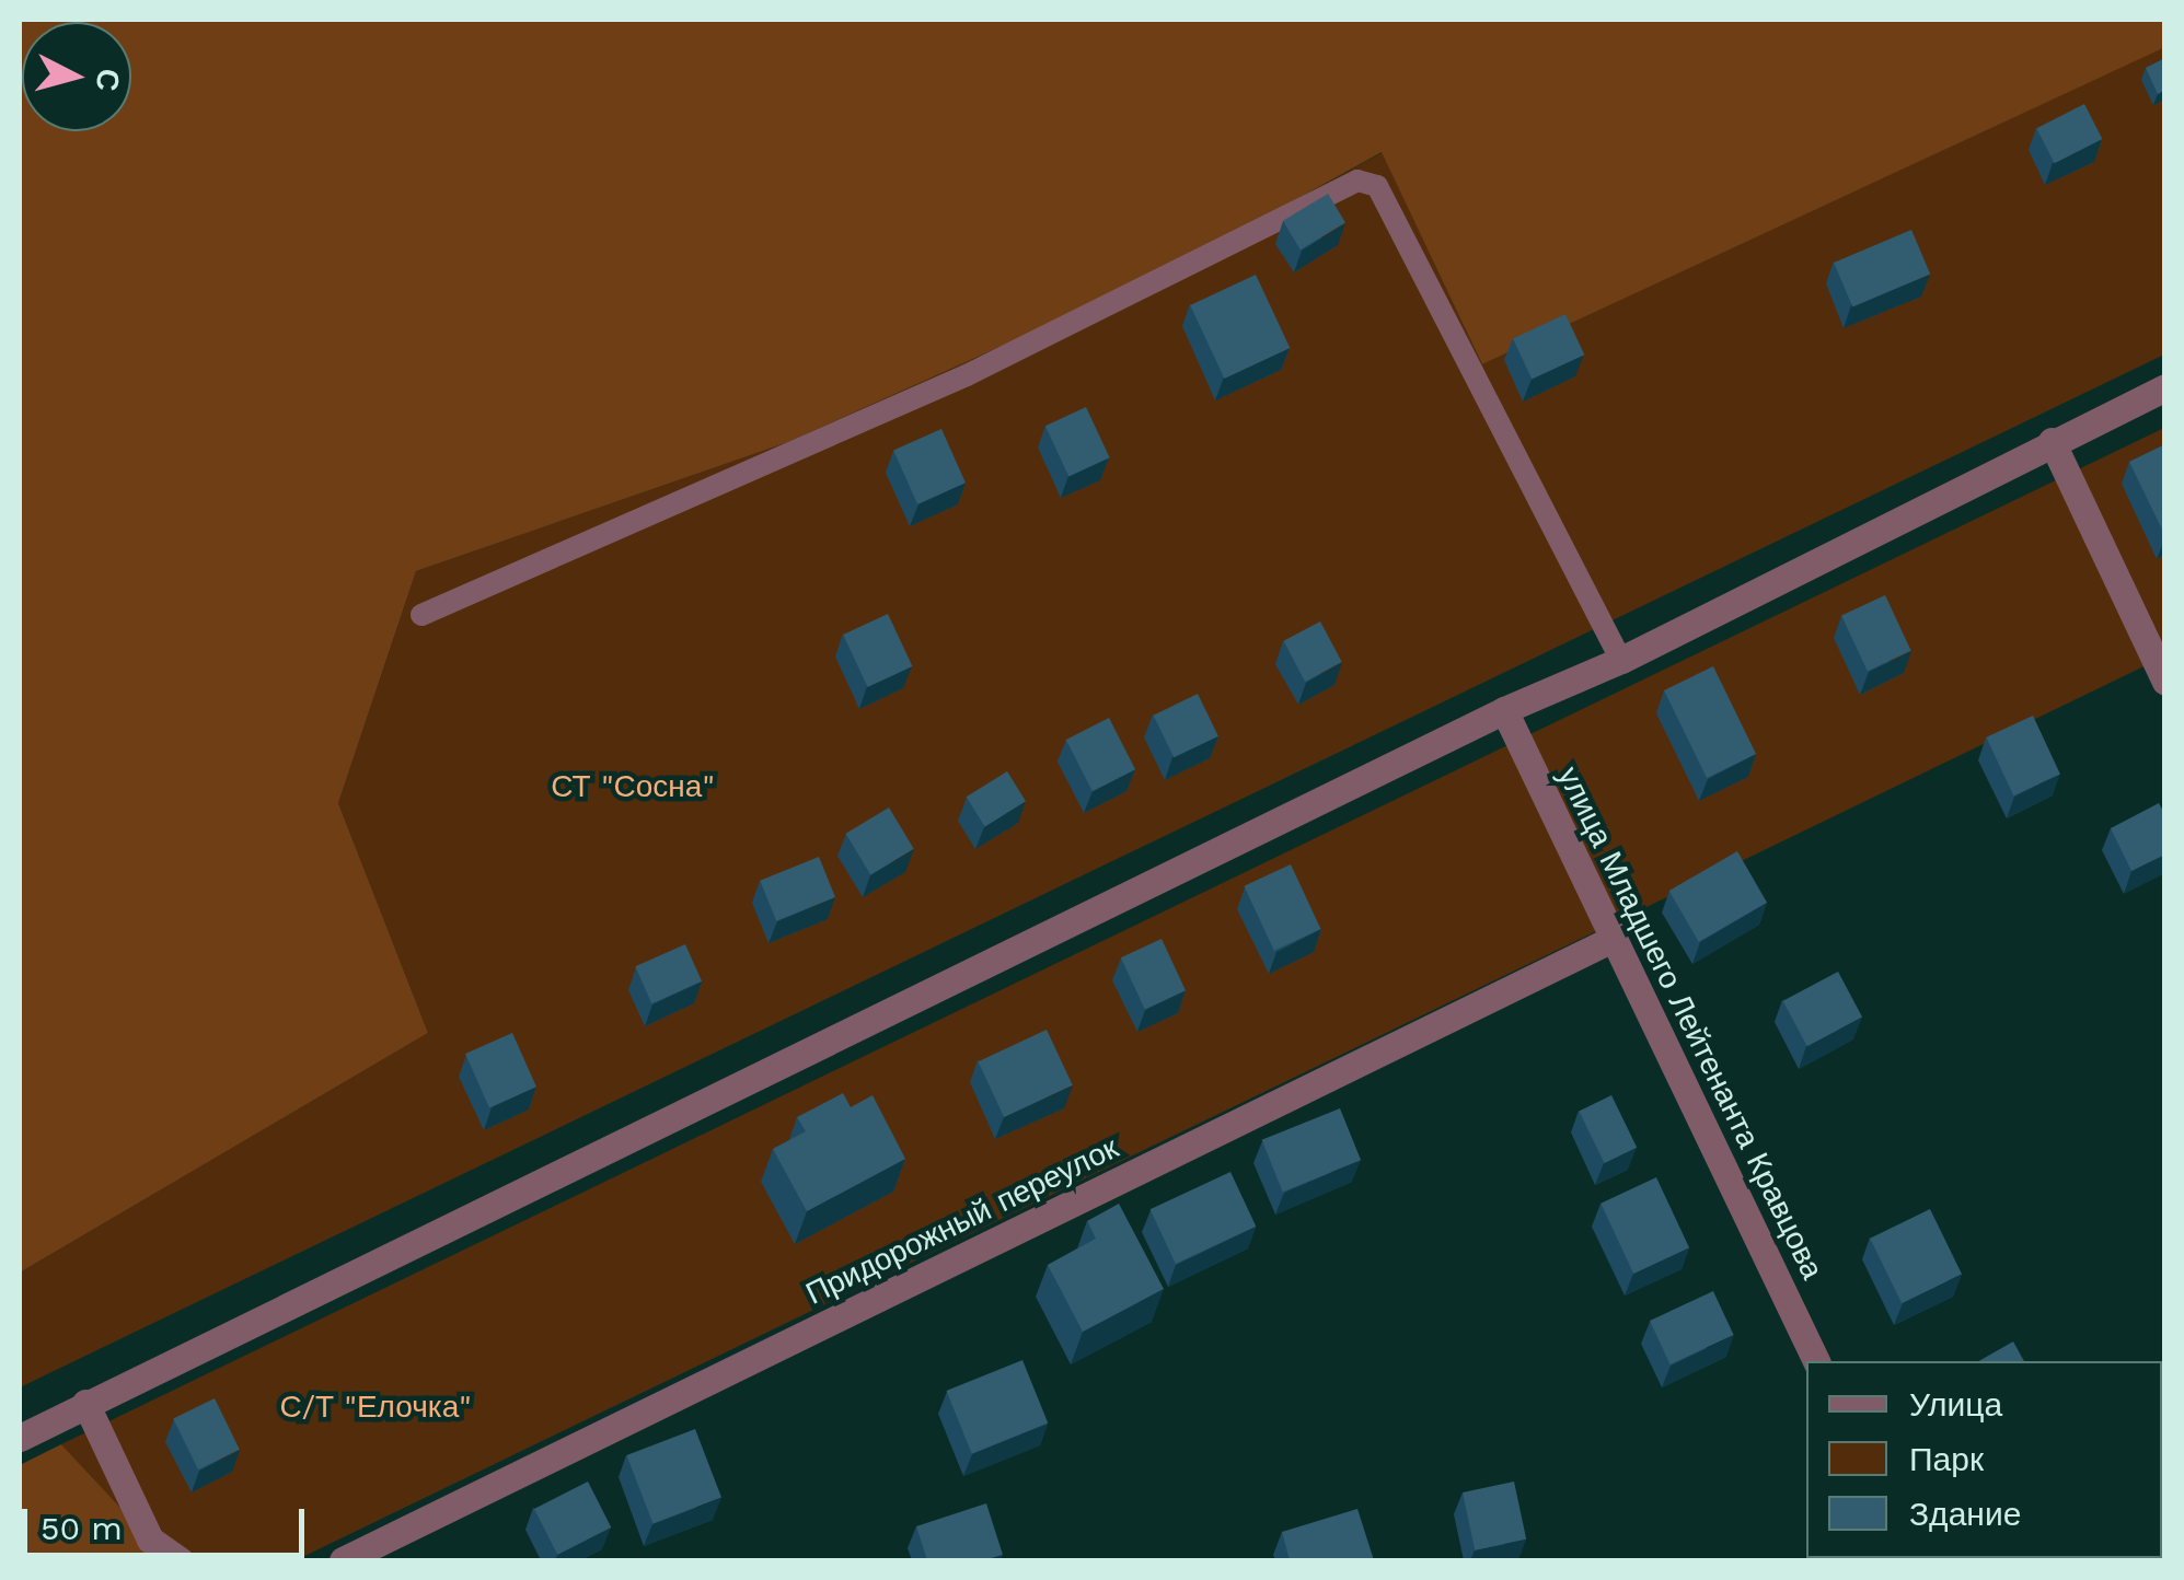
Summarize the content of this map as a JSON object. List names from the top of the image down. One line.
{"streets":{"street":["улица Младшего Лейтенанта Кравцова","Придорожный переулок"]},"crossings":[["улица Младшего Лейтенанта Кравцова","Придорожный переулок"]],"parks":["СТ \"Сосна\"","С/Т \"Елочка\""],"legend":["Улица","Парк","Здание"],"scale_bar":"50 m","north":"right"}
